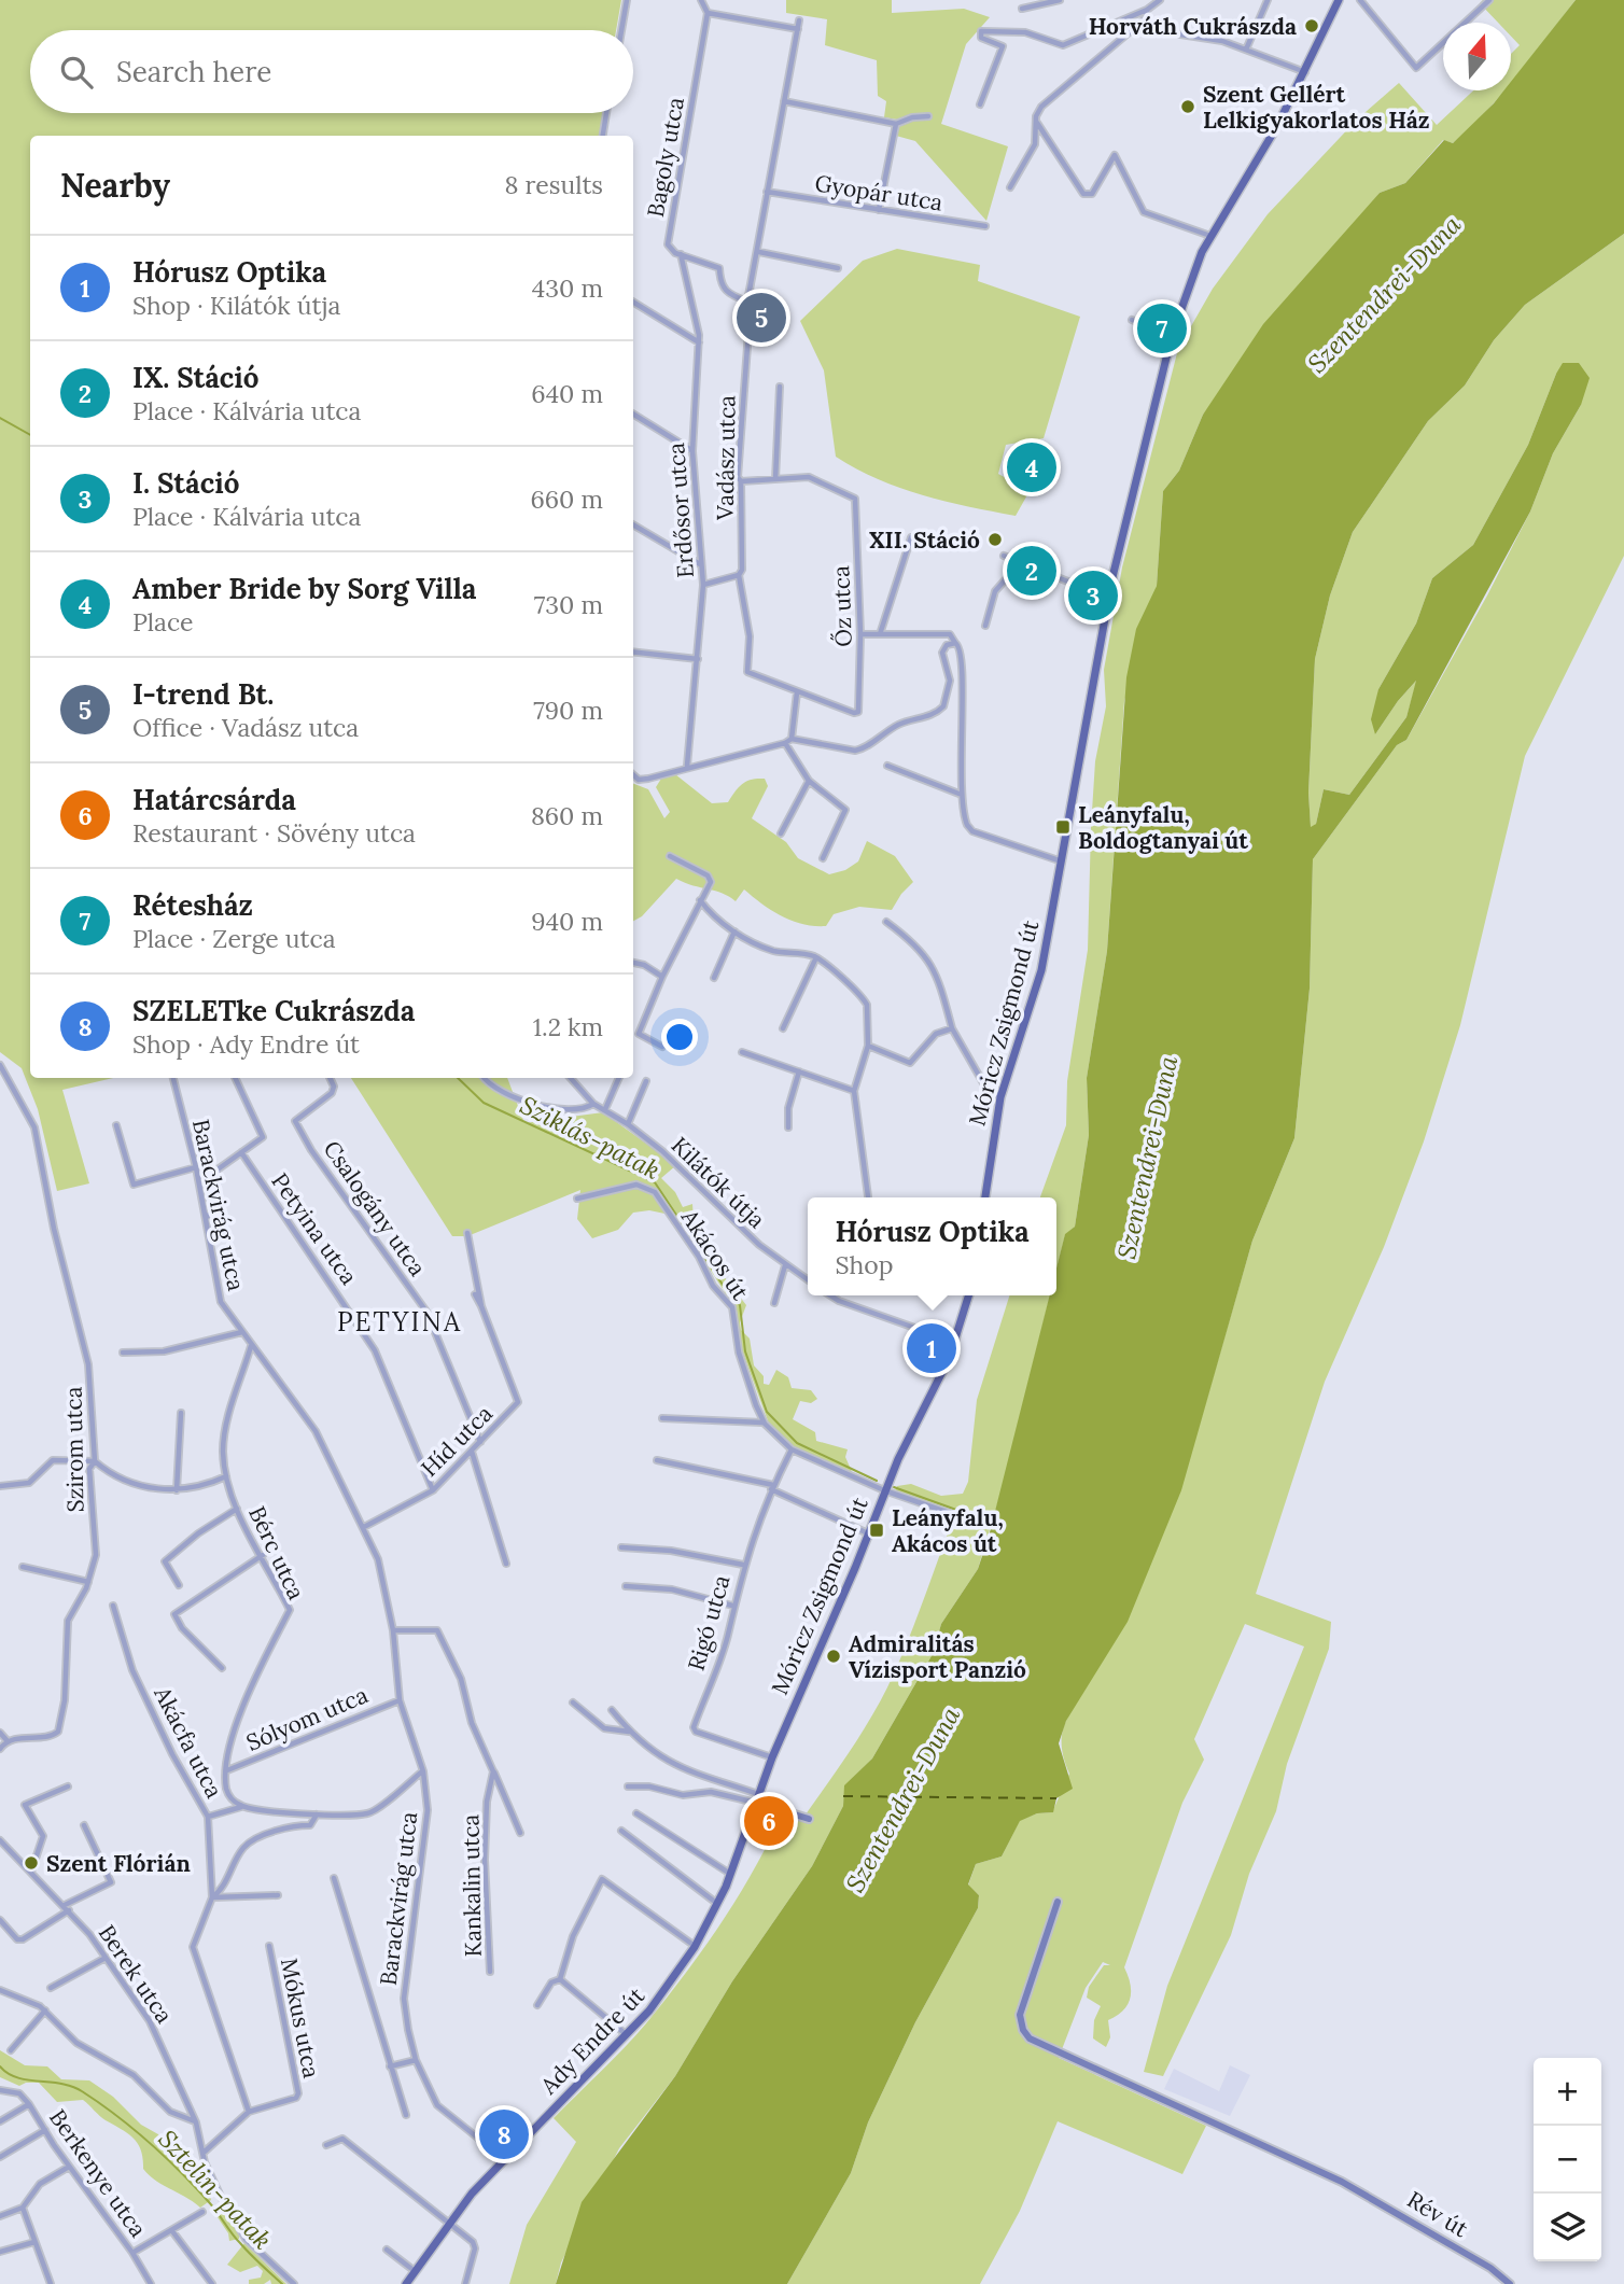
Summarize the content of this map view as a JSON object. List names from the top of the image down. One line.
{"streets":{"main road":["Móricz Zsigmond út","Ady Endre út"],"street":["Bagoly utca","Gyopár utca","Vadász utca","Erdősor utca","Őz utca","Kilátók útja","Barackvirág utca","Csalogány utca","Petyina utca","Akácos út","Híd utca","Szirom utca","Bérc utca","Rigó utca","Sólyom utca","Akácfa utca","Kankalin utca","Berek utca","Mókus utca","Berkenye utca","Rév út"]},"crossings":[["Bagoly utca","Erdősor utca"],["Gyopár utca","Vadász utca"],["Vadász utca","Őz utca"],["Móricz Zsigmond út","Akácos út"],["Móricz Zsigmond út","Rigó utca"],["Móricz Zsigmond út","Ady Endre út"],["Barackvirág utca","Híd utca"],["Barackvirág utca","Bérc utca"],["Barackvirág utca","Sólyom utca"],["Barackvirág utca","Ady Endre út"],["Csalogány utca","Híd utca"],["Petyina utca","Híd utca"],["Akácos út","Rigó utca"],["Bérc utca","Sólyom utca"],["Akácfa utca","Mókus utca"]],"districts":["PETYINA"],"water":["Szentendrei-Duna","Sziklás-patak","Sztelin-patak"],"places":{"other":["Horváth Cukrászda","Szent Gellért Lelkigyakorlatos Ház","XII. Stáció","Admiralitás Vízisport Panzió","Szent Flórián"],"transit":["Leányfalu, Boldogtanyai út","Leányfalu, Akácos út"]},"north":"top","page":{"search":"Search here","heading":["Nearby","8 results"],"list":[{"mark":"1","name":"Hórusz Optika","note":"Shop · Kilátók útja","value":"430 m"},{"mark":"2","name":"IX. Stáció","note":"Place · Kálvária utca","value":"640 m"},{"mark":"3","name":"I. Stáció","note":"Place · Kálvária utca","value":"660 m"},{"mark":"4","name":"Amber Bride by Sorg Villa","note":"Place","value":"730 m"},{"mark":"5","name":"I-trend Bt.","note":"Office · Vadász utca","value":"790 m"},{"mark":"6","name":"Határcsárda","note":"Restaurant · Sövény utca","value":"860 m"},{"mark":"7","name":"Rétesház","note":"Place · Zerge utca","value":"940 m"},{"mark":"8","name":"SZELETke Cukrászda","note":"Shop · Ady Endre út","value":"1.2 km"}],"pins":["5","7","4","2","3","1","6","8"],"popup":["Hórusz Optika","Shop"],"map_buttons":["+","−"]}}
